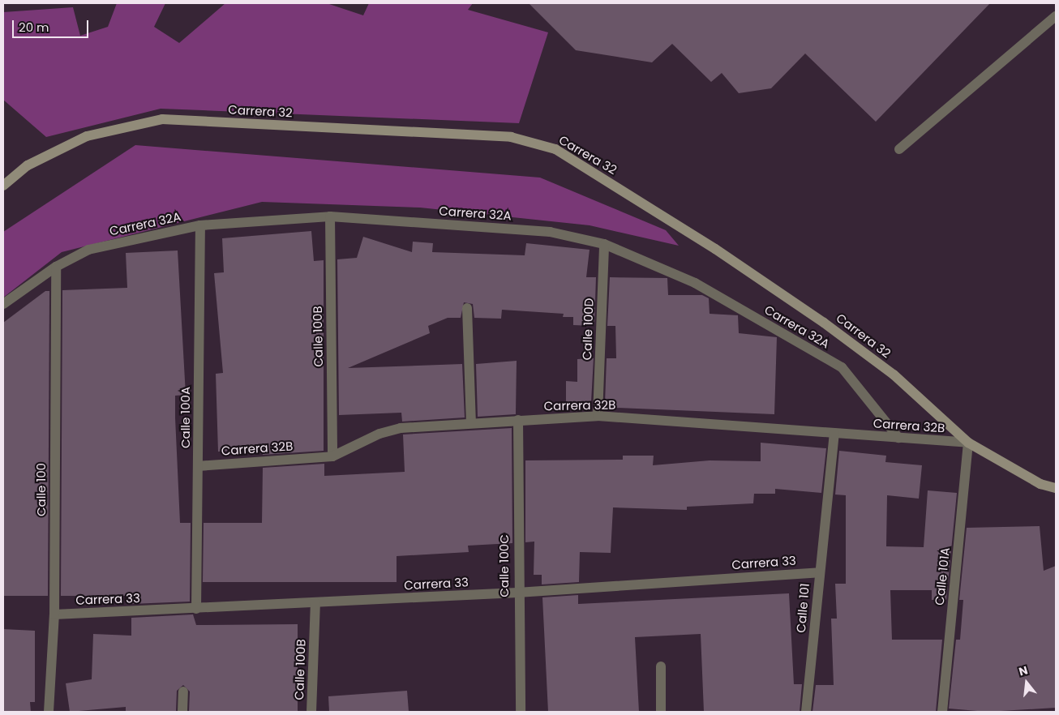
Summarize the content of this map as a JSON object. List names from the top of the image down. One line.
{"streets":{"main road":["Carrera 32"],"street":["Carrera 32A","Calle 100D","Calle 100B","Carrera 32B","Calle 100A","Calle 100","Carrera 33","Calle 100C","Calle 101A","Calle 101"]},"crossings":[["Carrera 32","Carrera 32B"],["Carrera 32","Calle 101A"],["Carrera 32A","Calle 100D"],["Carrera 32A","Calle 100B"],["Carrera 32A","Carrera 32B"],["Carrera 32A","Calle 100A"],["Carrera 32A","Calle 100"],["Calle 100D","Carrera 32B"],["Calle 100B","Carrera 32B"],["Calle 100B","Carrera 33"],["Carrera 32B","Calle 100A"],["Carrera 32B","Calle 100C"],["Carrera 32B","Calle 101A"],["Carrera 32B","Calle 101"],["Calle 100A","Carrera 33"],["Calle 100","Carrera 33"],["Carrera 33","Calle 100C"],["Carrera 33","Calle 101"]],"scale_bar":"20 m","north":"top"}
